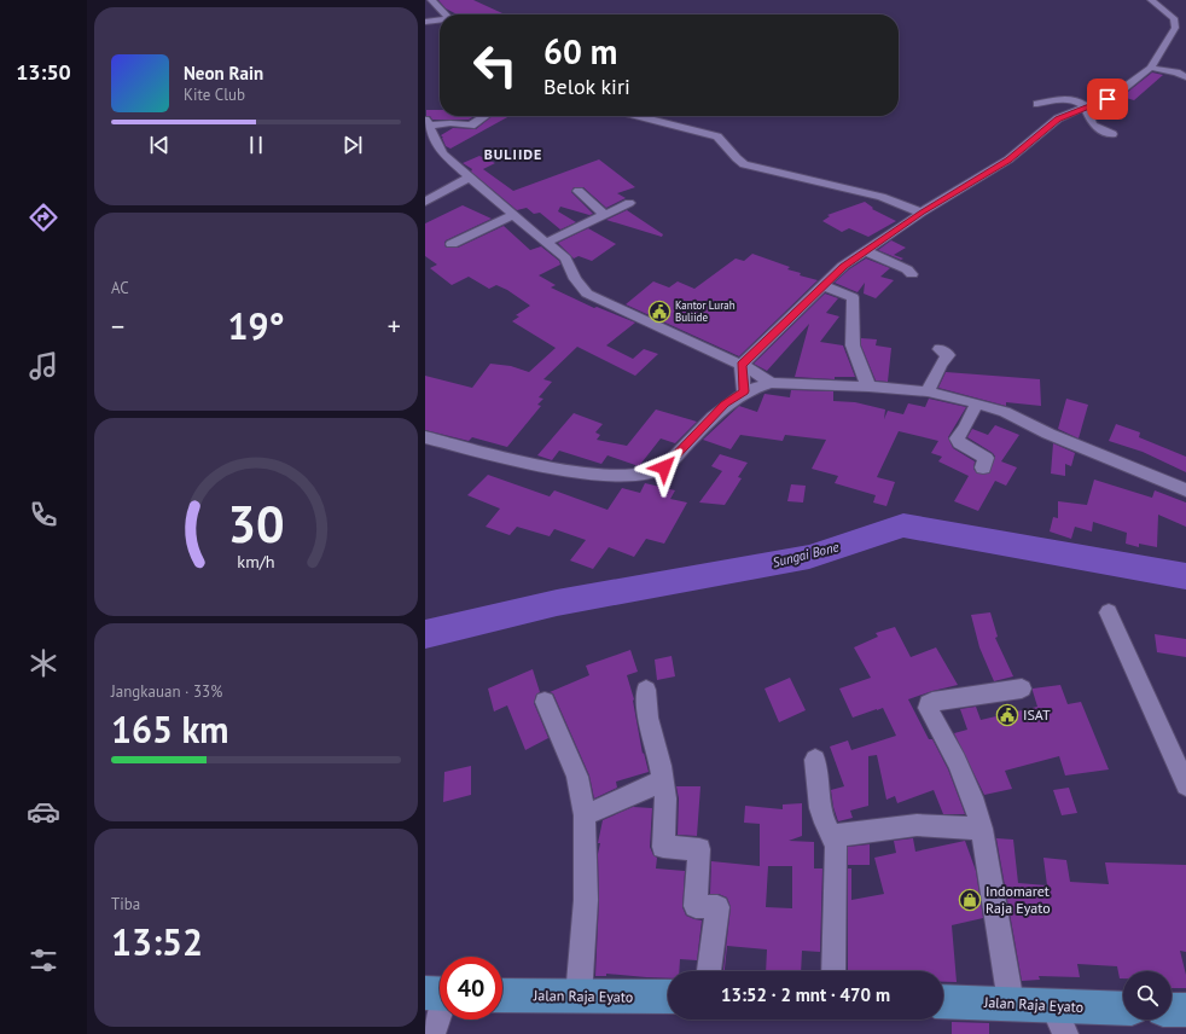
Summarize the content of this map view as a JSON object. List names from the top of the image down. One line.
{"streets":{"main road":["Jalan Raja Eyato"]},"districts":["BULIIDE"],"water":["Sungai Bone"],"places":{"public building":["Kantor Lurah Buliide","ISAT"],"shop":["Indomaret Raja Eyato"]},"page":{"tabs":"13:50","turn":["60 m","Belok kiri"],"song":["Neon Rain","Kite Club"],"tile":["AC",["Jangkauan · 33%","165 km"],["Tiba","13:52"]],"heat":["−","19°","+"],"limit":"40","trip":"13:52 · 2 mnt · 470 m","gauge":["30","km/h"]}}
